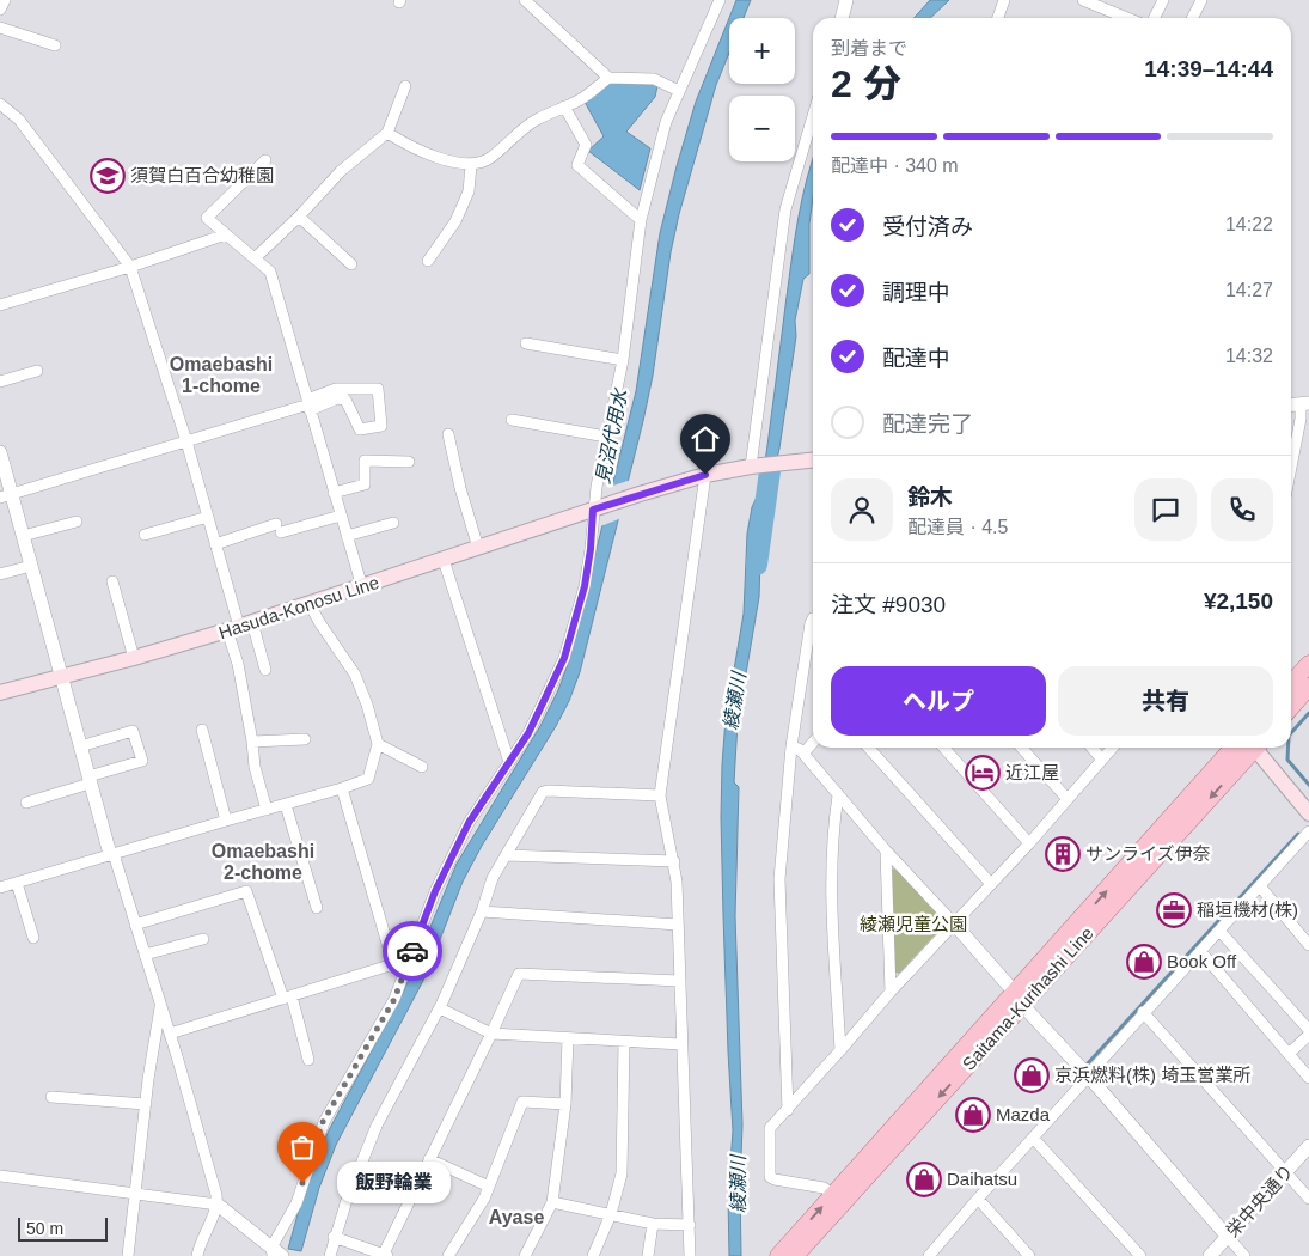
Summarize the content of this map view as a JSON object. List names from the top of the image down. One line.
{"streets":{"main road":["Hasuda-Konosu Line","Saitama-Kurihashi Line"],"street":["栄中央通り"]},"districts":["Omaebashi 1-chome","Omaebashi 2-chome","Ayase"],"water":["見沼代用水","綾瀬川"],"parks":["綾瀬児童公園"],"places":{"school or university":["須賀白百合幼稚園"],"hotel":["近江屋"],"building":["サンライズ伊奈"],"office":["稲垣機材(株)"],"shop":["Book Off","京浜燃料(株) 埼玉営業所","Mazda","Daihatsu"],"other":["飯野輪業"]},"scale_bar":"50 m","page":{"map_buttons":["+","−"],"heading":["2 分","到着まで","14:39–14:44"],"panel":["鈴木","配達員 · 4.5","注文 #9030","¥2,150"],"bar":"配達中 · 340 m","list":[["受付済み","14:22"],["調理中","14:27"],["配達中","14:32"],"配達完了"],"buttons":["ヘルプ","共有"],"bubble":"飯野輪業","scale":"50 m"}}
